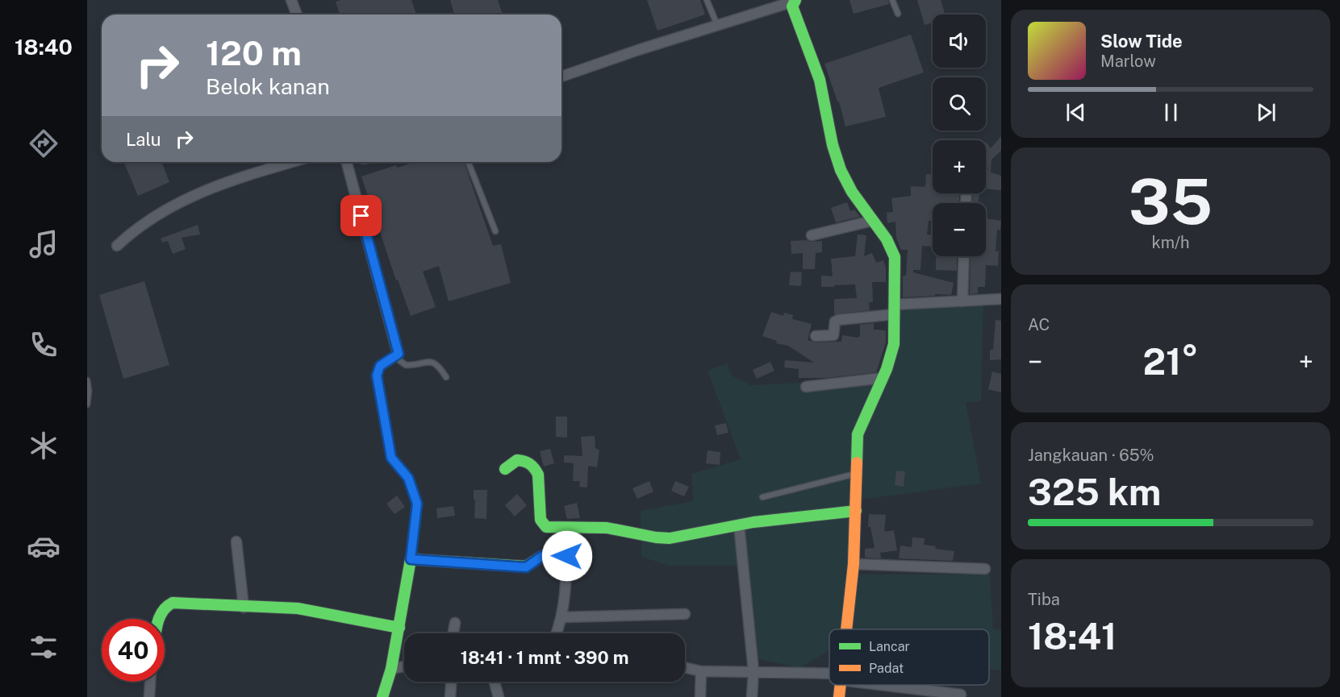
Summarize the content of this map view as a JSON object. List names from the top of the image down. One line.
{"legend":["Lancar","Padat"],"page":{"tabs":"18:40","map_buttons":["+","−"],"turn":["120 m","Belok kanan"],"song":["Slow Tide","Marlow"],"then":"Lalu","tile":[["35","km/h"],"AC",["Jangkauan · 65%","325 km"],["Tiba","18:41"]],"heat":["−","21°","+"],"limit":"40","trip":"18:41 · 1 mnt · 390 m"}}
